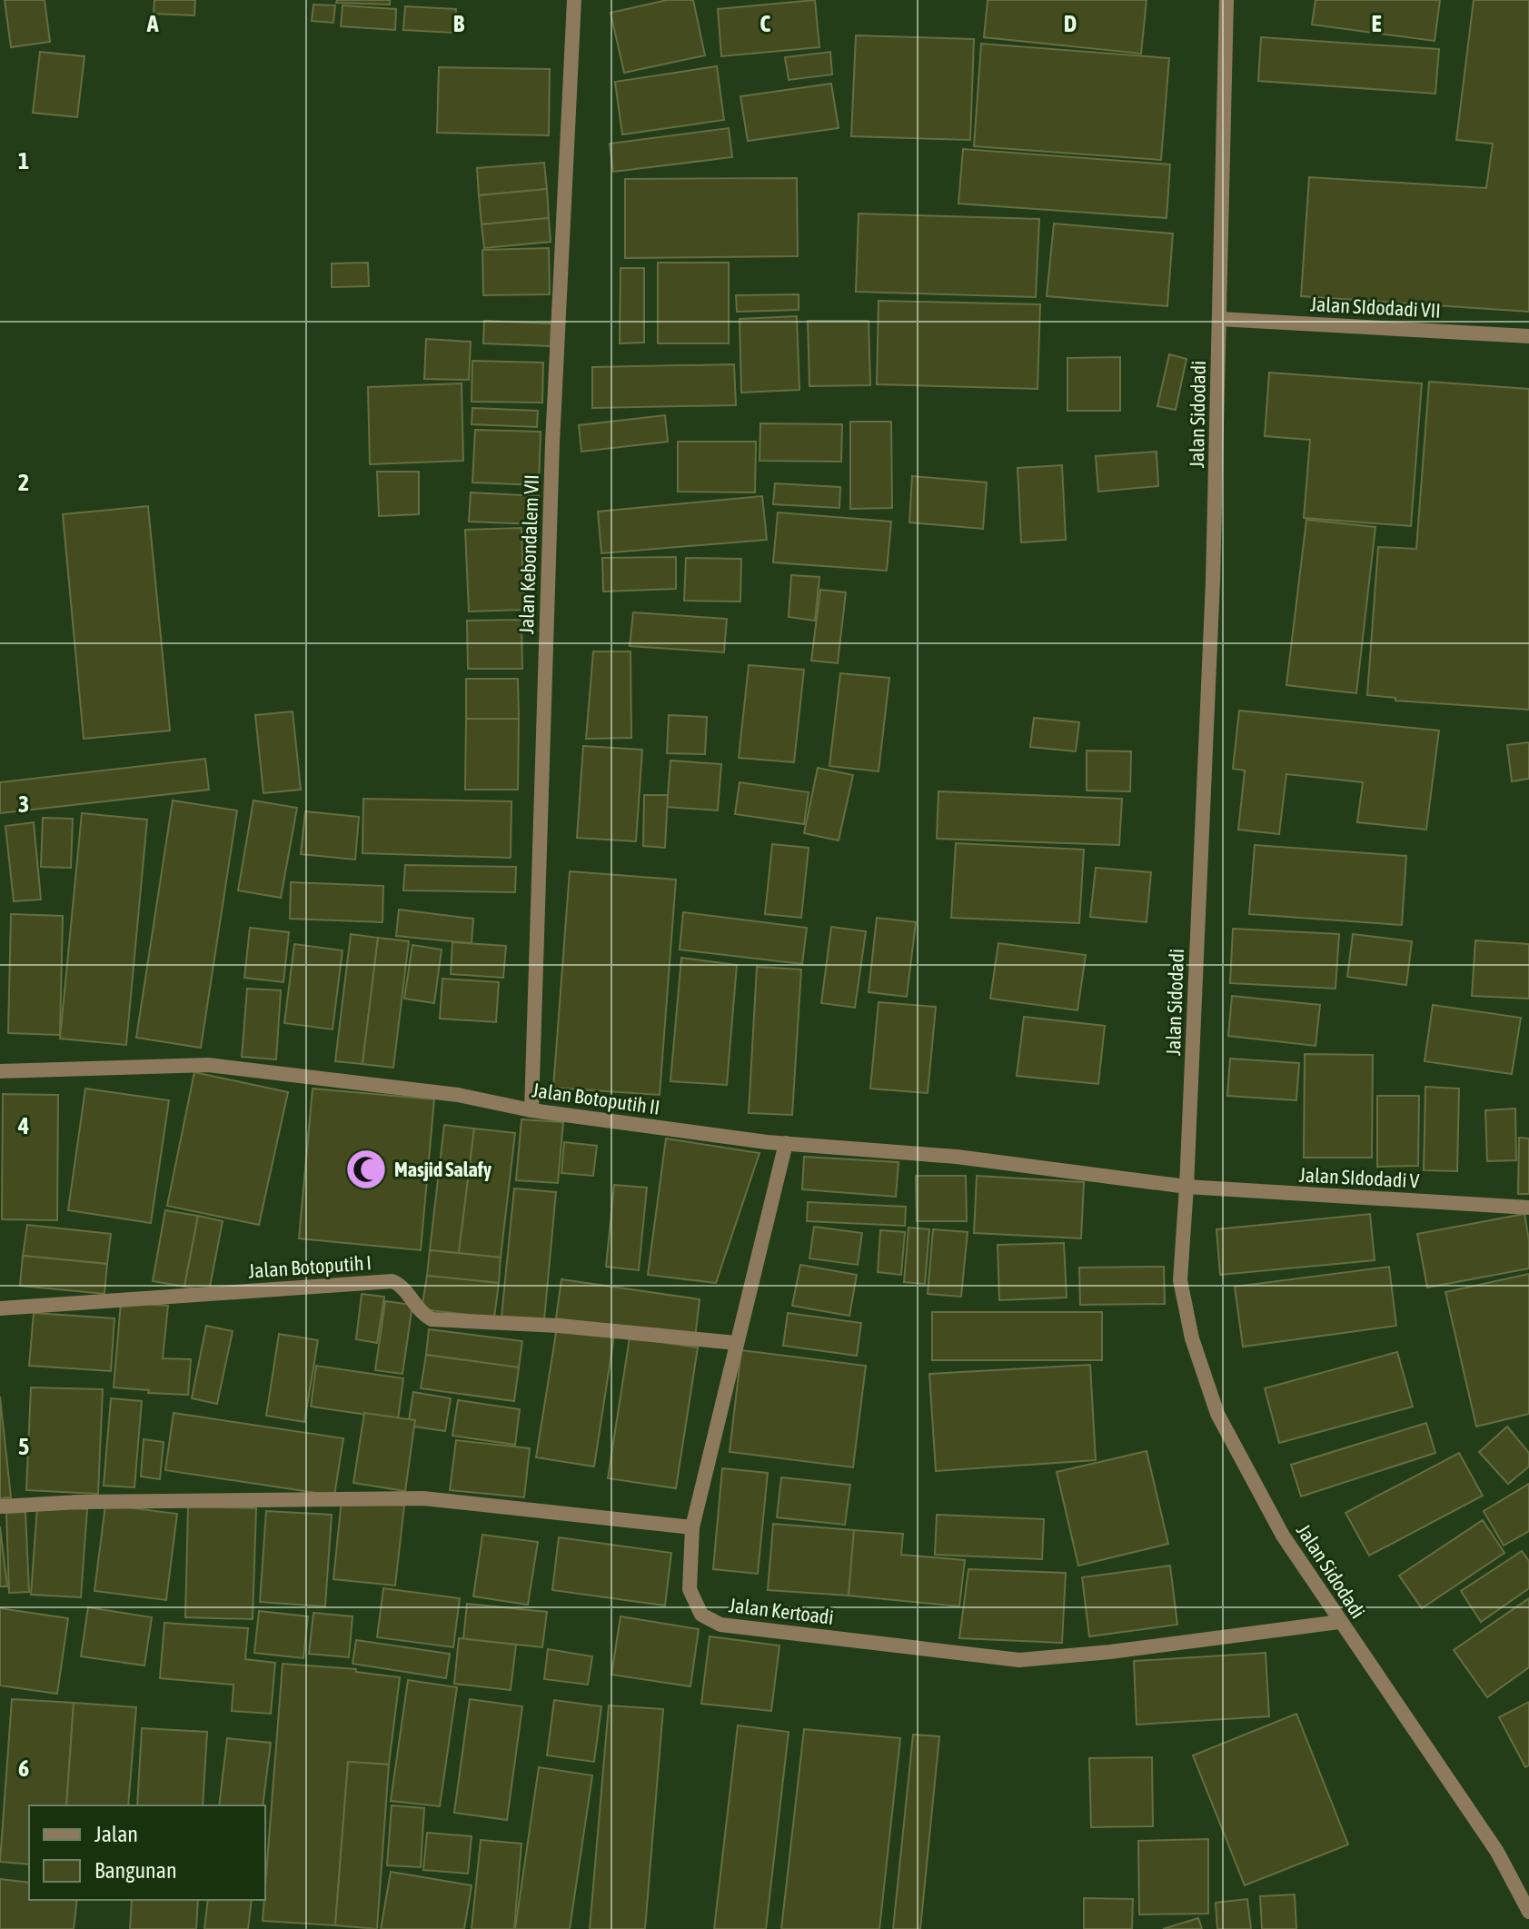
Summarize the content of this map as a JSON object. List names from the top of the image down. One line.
{"streets":{"street":["Jalan SIdodadi VII","Jalan Sidodadi","Jalan Kebondalem VII","Jalan Botoputih II","Jalan SIdodadi V","Jalan Botoputih I","Jalan Kertoadi"]},"crossings":[["Jalan SIdodadi VII","Jalan Sidodadi"],["Jalan Sidodadi","Jalan Botoputih II"],["Jalan Sidodadi","Jalan SIdodadi V"],["Jalan Sidodadi","Jalan Kertoadi"],["Jalan Kebondalem VII","Jalan Botoputih II"],["Jalan Botoputih II","Jalan SIdodadi V"],["Jalan Botoputih II","Jalan Kertoadi"],["Jalan Botoputih I","Jalan Kertoadi"]],"places":{"mosque":["Masjid Salafy"]},"legend":["Jalan","Bangunan"],"grid":{"columns":["A","B","C","D","E"],"rows":["1","2","3","4","5","6"]}}
